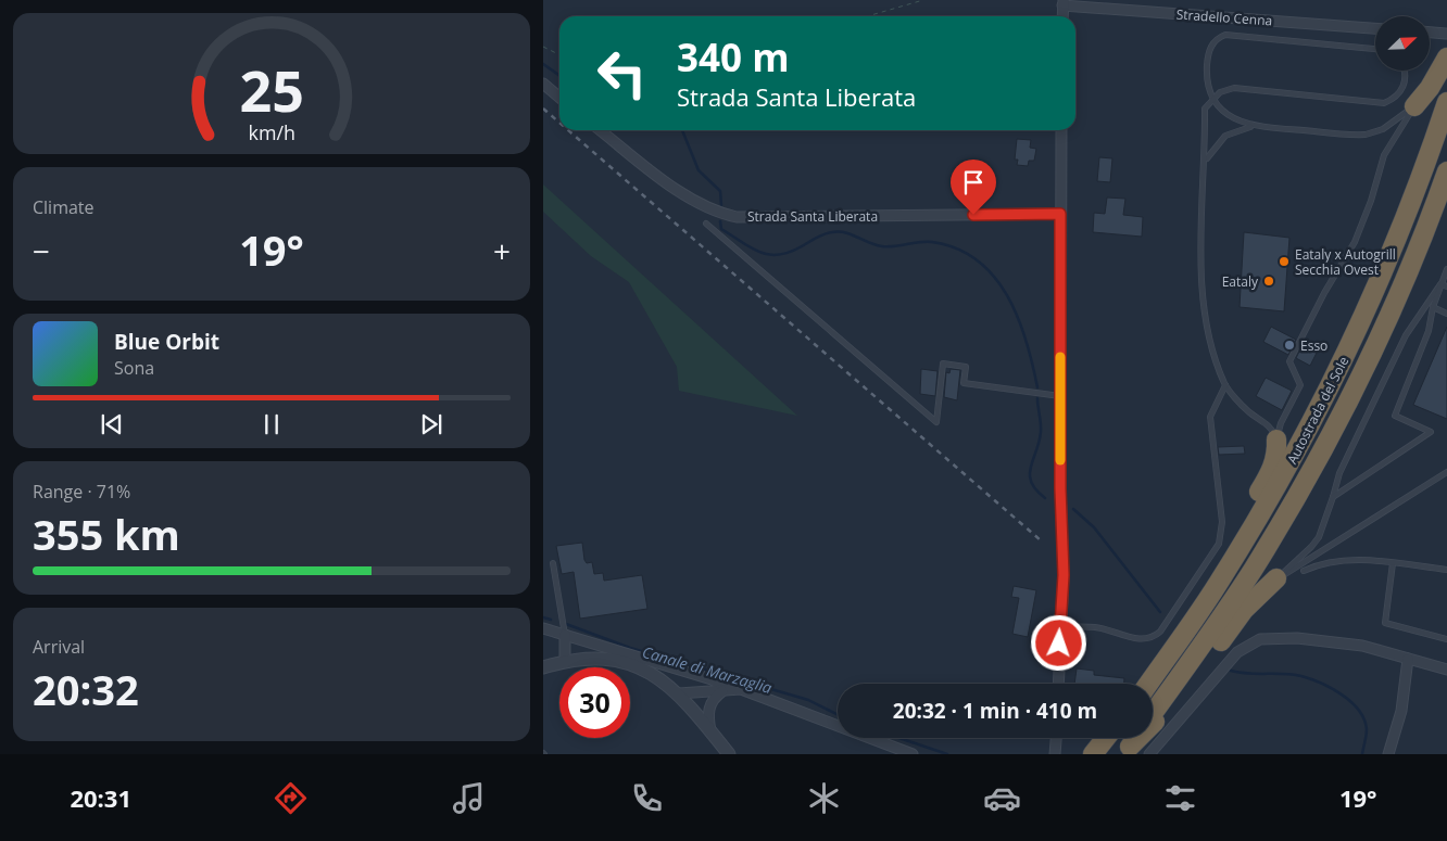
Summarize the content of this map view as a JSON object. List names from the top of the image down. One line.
{"streets":{"highway":["Autostrada del Sole"],"street":["Stradello Cenna","Strada Santa Liberata"]},"water":["Canale di Marzaglia"],"places":["Eataly x Autogrill Secchia Ovest","Eataly","Esso"],"north":"top right","page":{"turn":["340 m","Strada Santa Liberata"],"tile":["Climate",["Range · 71%","355 km"],["Arrival","20:32"]],"heat":["−","19°","+"],"song":["Blue Orbit","Sona"],"limit":"30","trip":"20:32 · 1 min · 410 m","tabs":["20:31","19°"],"gauge":["25","km/h"]}}
